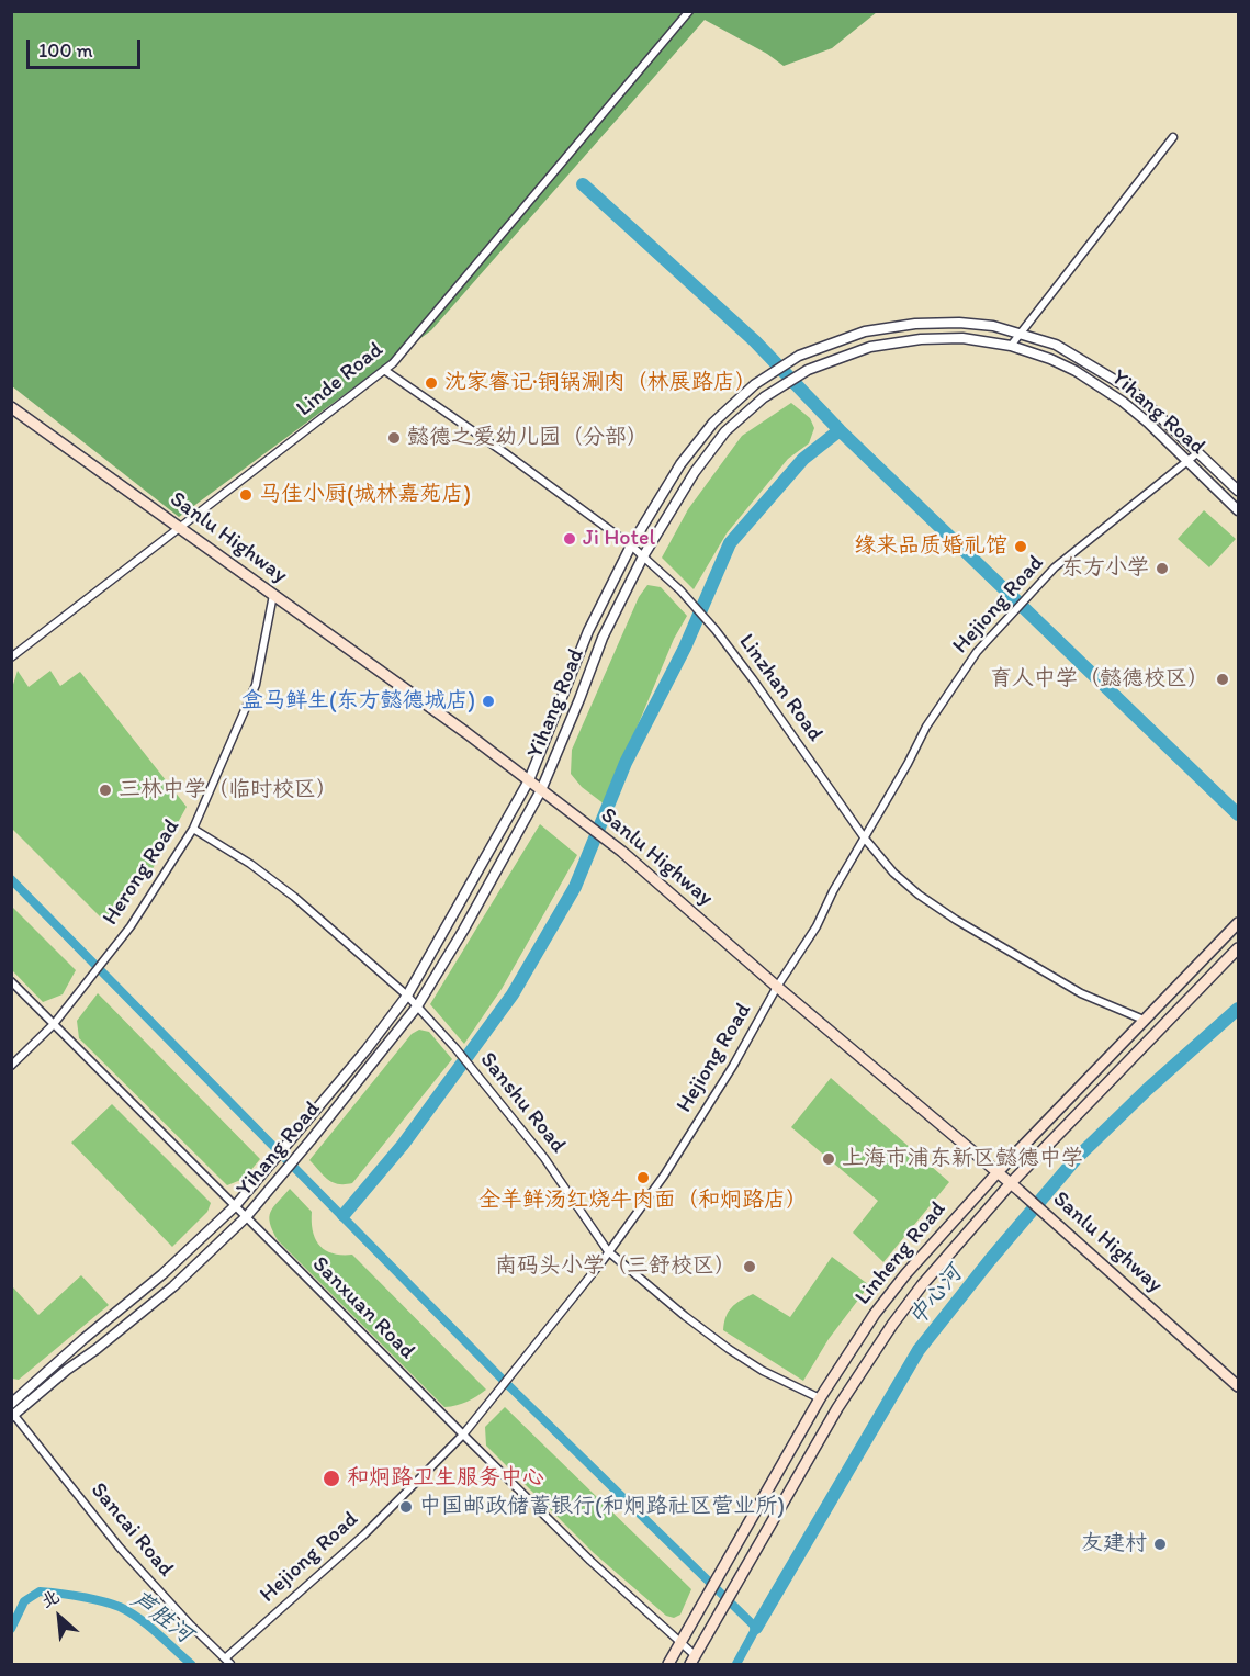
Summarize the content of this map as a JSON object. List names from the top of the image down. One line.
{"streets":{"main road":["Sanlu Highway","Linheng Road"],"street":["Linde Road","Yihang Road","Hejiong Road","Linzhan Road","Herong Road","Sanshu Road","Sanxuan Road","Sancai Road"]},"crossings":[["Linde Road","Sanlu Highway"],["Linde Road","Linzhan Road"],["Yihang Road","Sanlu Highway"],["Yihang Road","Hejiong Road"],["Yihang Road","Linzhan Road"],["Yihang Road","Sanshu Road"],["Yihang Road","Sanxuan Road"],["Yihang Road","Sancai Road"],["Sanlu Highway","Hejiong Road"],["Sanlu Highway","Herong Road"],["Sanlu Highway","Linheng Road"],["Hejiong Road","Linzhan Road"],["Hejiong Road","Sanshu Road"],["Hejiong Road","Sanxuan Road"],["Hejiong Road","Sancai Road"],["Linzhan Road","Linheng Road"],["Herong Road","Sanshu Road"],["Herong Road","Sanxuan Road"],["Sanshu Road","Linheng Road"],["Linheng Road","Sanxuan Road"]],"water":["中心河","芦胜河"],"places":["沈家睿记·铜锅涮肉（林展路店）","懿德之爱幼儿园（分部）","马佳小厨(城林嘉苑店)","Ji Hotel","缘来品质婚礼馆","东方小学","育人中学（懿德校区）","盒马鲜生(东方懿德城店)","三林中学（临时校区）","上海市浦东新区懿德中学","全羊鲜汤红烧牛肉面（和炯路店）","南码头小学（三舒校区）","和炯路卫生服务中心","中国邮政储蓄银行(和炯路社区营业所)","友建村"],"scale_bar":"100 m","north":"top left"}
